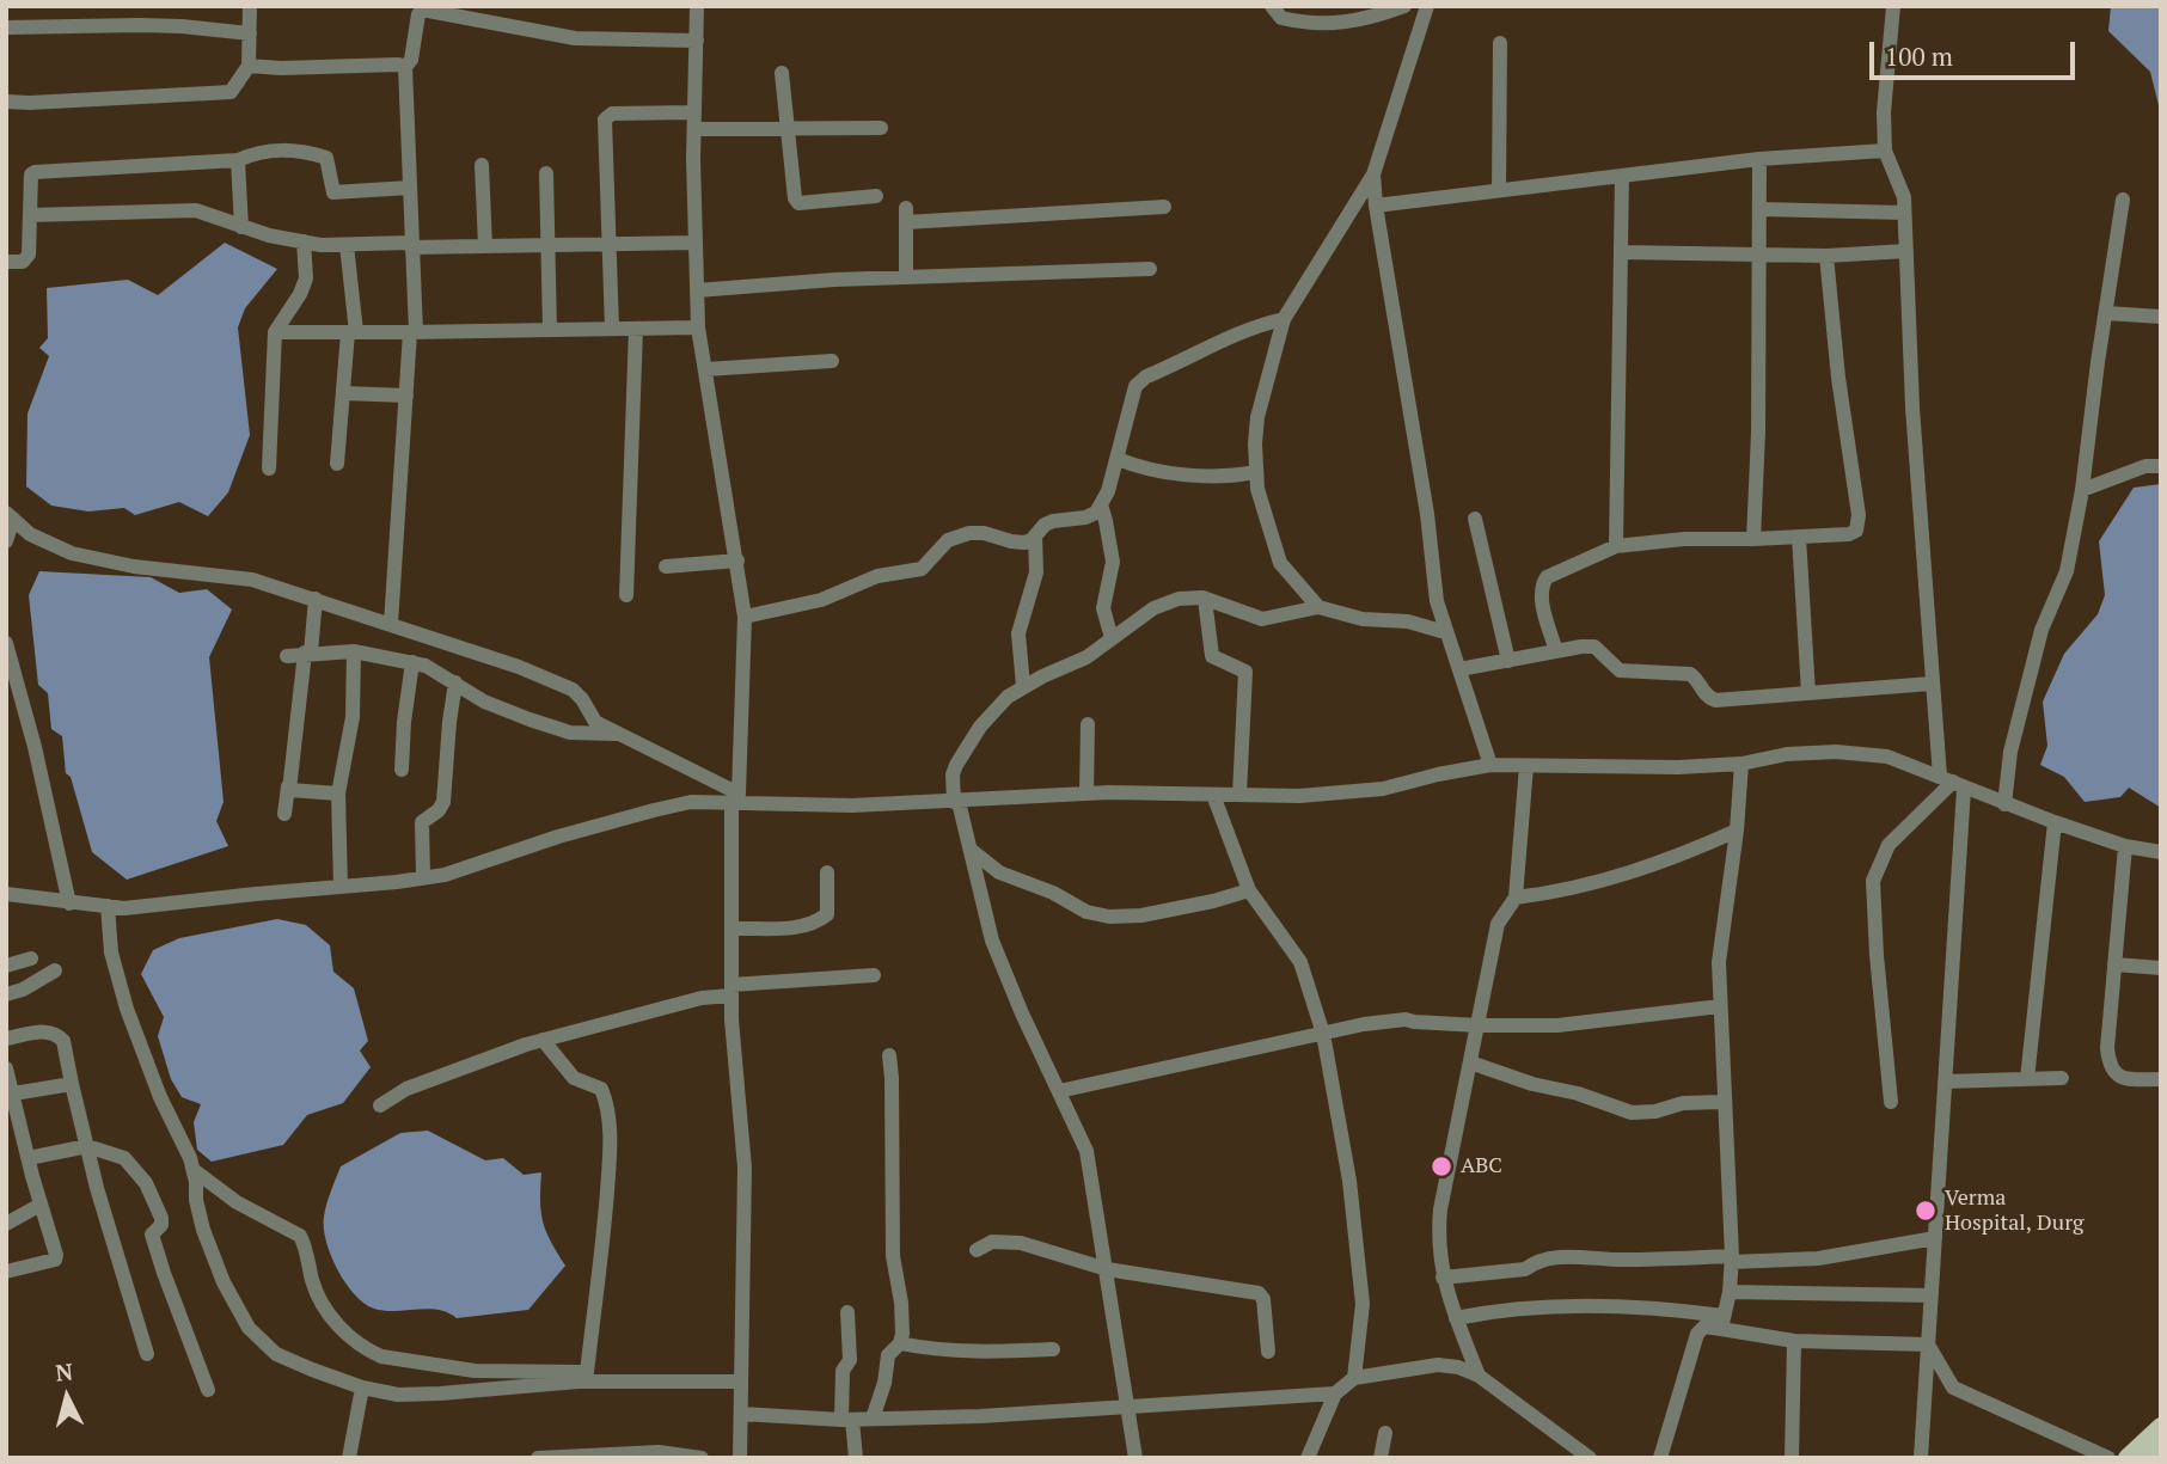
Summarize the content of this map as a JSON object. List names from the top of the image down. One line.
{"places":["ABC","Verma Hospital, Durg"],"scale_bar":"100 m","north":"top"}
